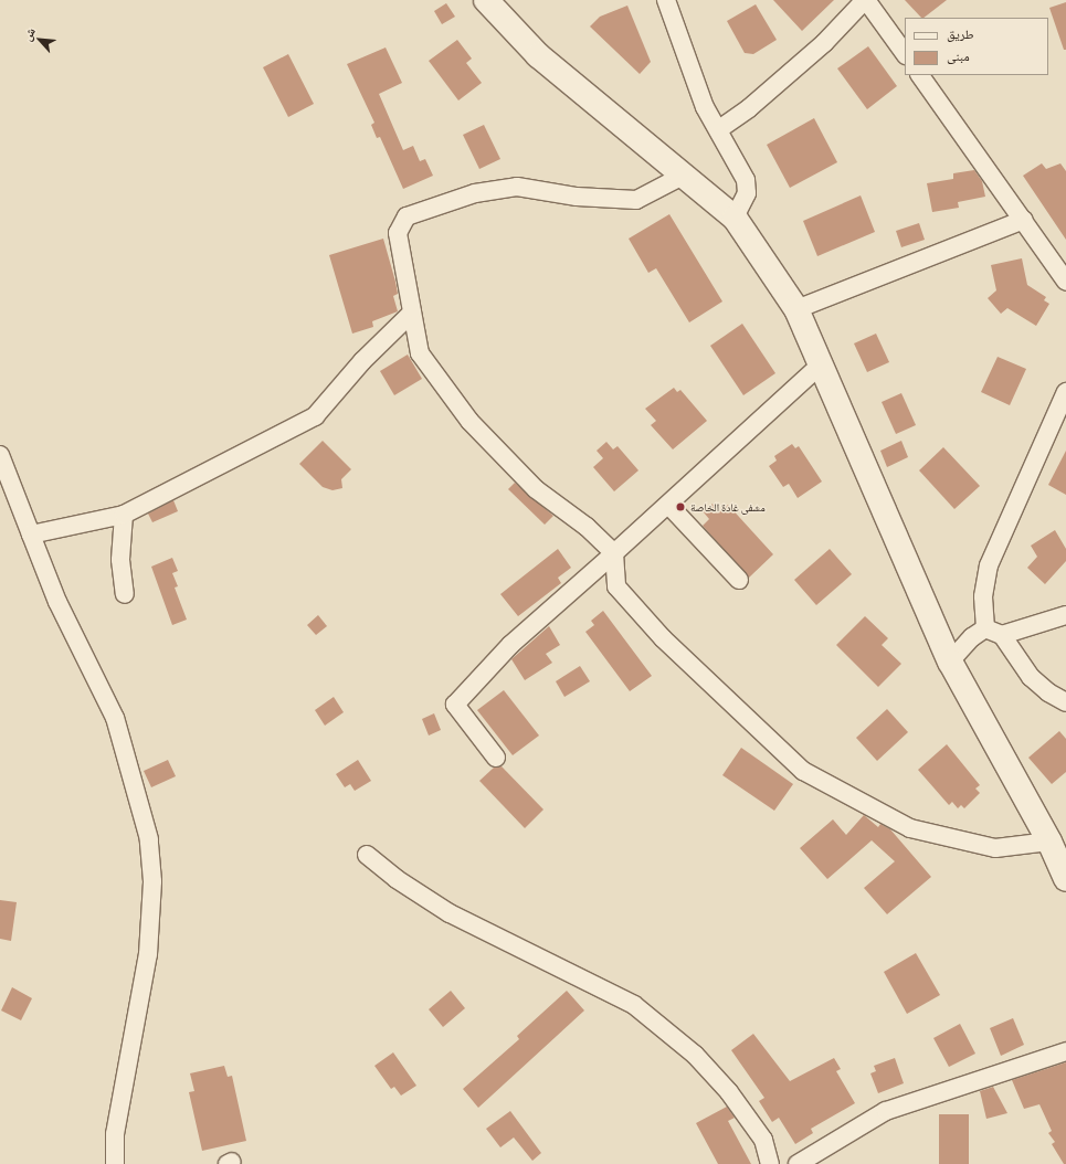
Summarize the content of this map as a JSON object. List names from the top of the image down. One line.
{"places":["مشفى غادة الخاصة"],"legend":["طريق","مبنى"],"north":"top left"}
